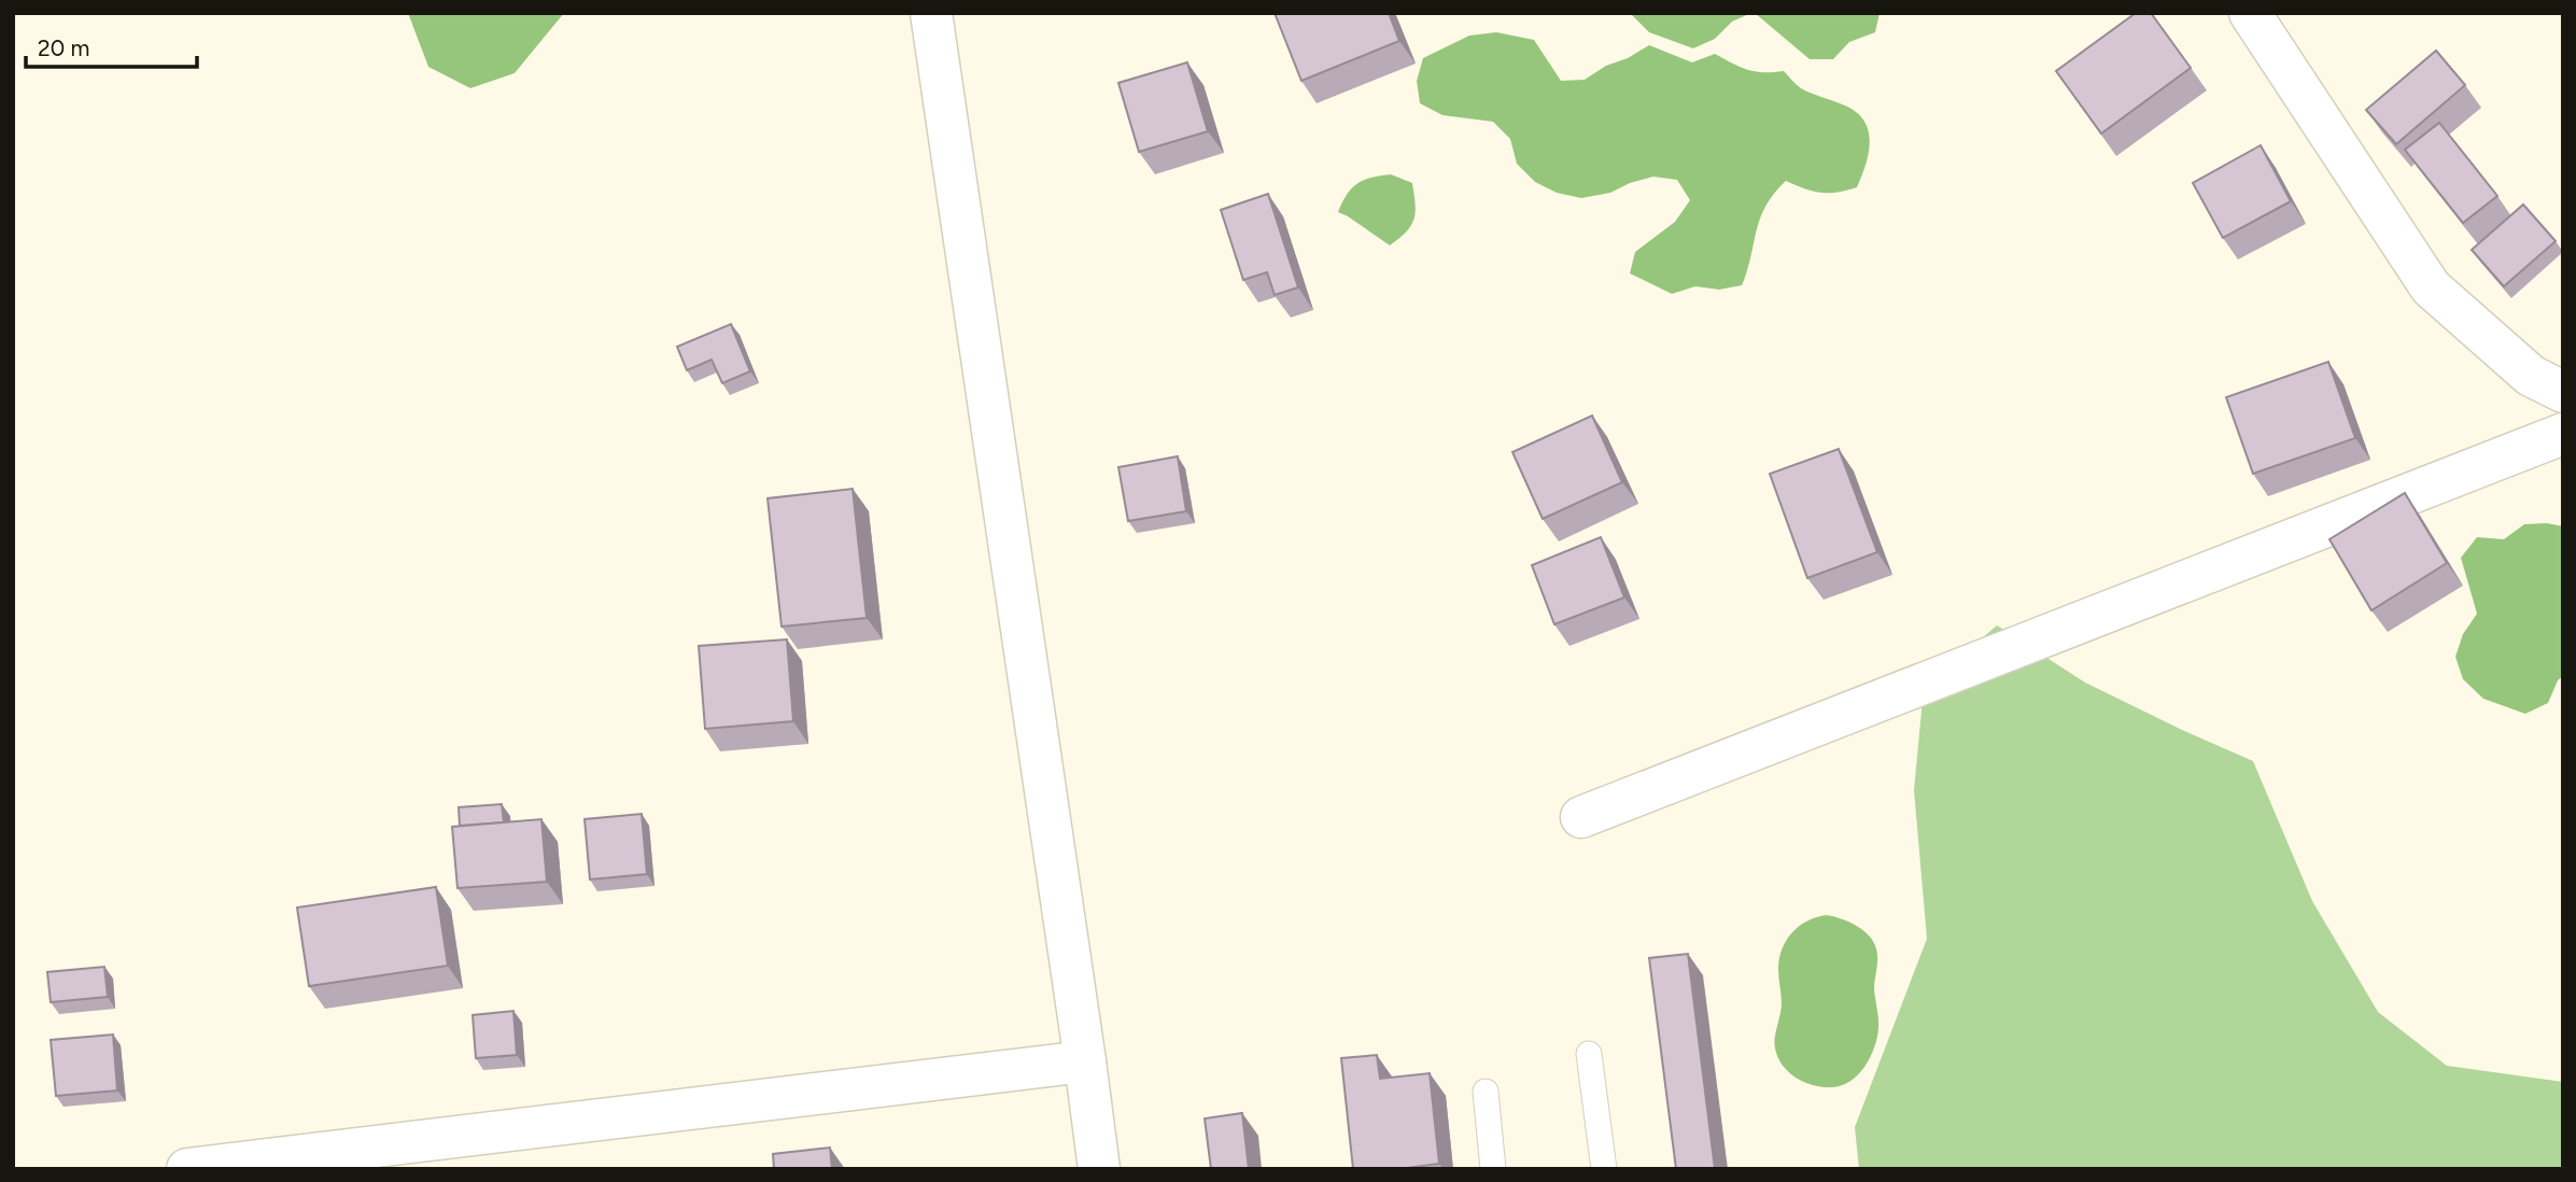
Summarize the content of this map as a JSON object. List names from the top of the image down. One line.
{"scale_bar":"20 m"}
